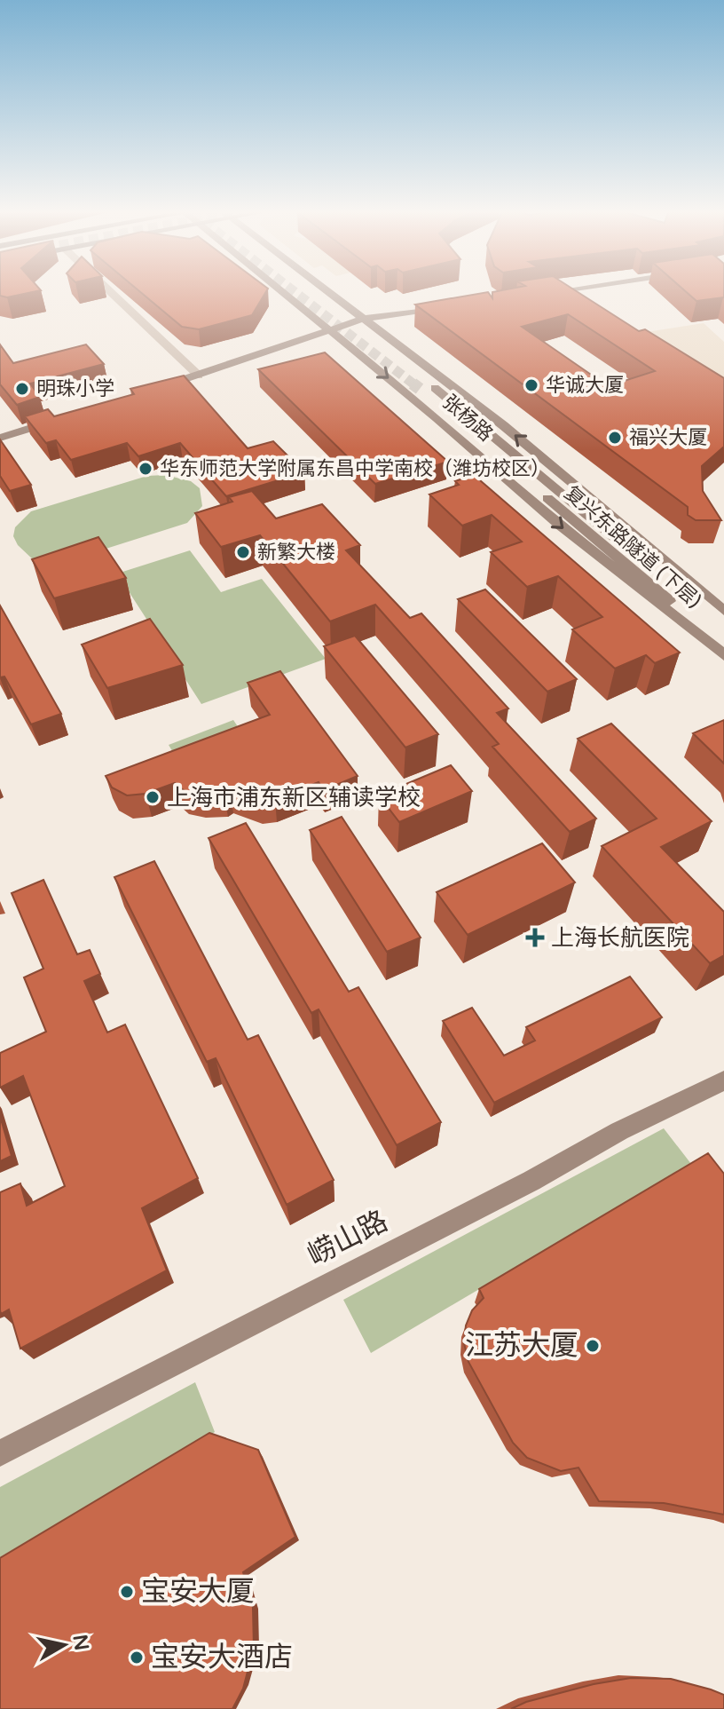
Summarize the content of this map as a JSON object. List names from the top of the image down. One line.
{"streets":{"main road":["张杨路","复兴东路隧道 (下层)","崂山路"]},"crossings":[["张杨路","复兴东路隧道 (下层)"]],"places":{"other":["华诚大厦","明珠小学","福兴大厦","华东师范大学附属东昌中学南校（潍坊校区）","新繁大楼","上海市浦东新区辅读学校","江苏大厦","宝安大厦","宝安大酒店"],"health":["上海长航医院"]},"north":"right"}
